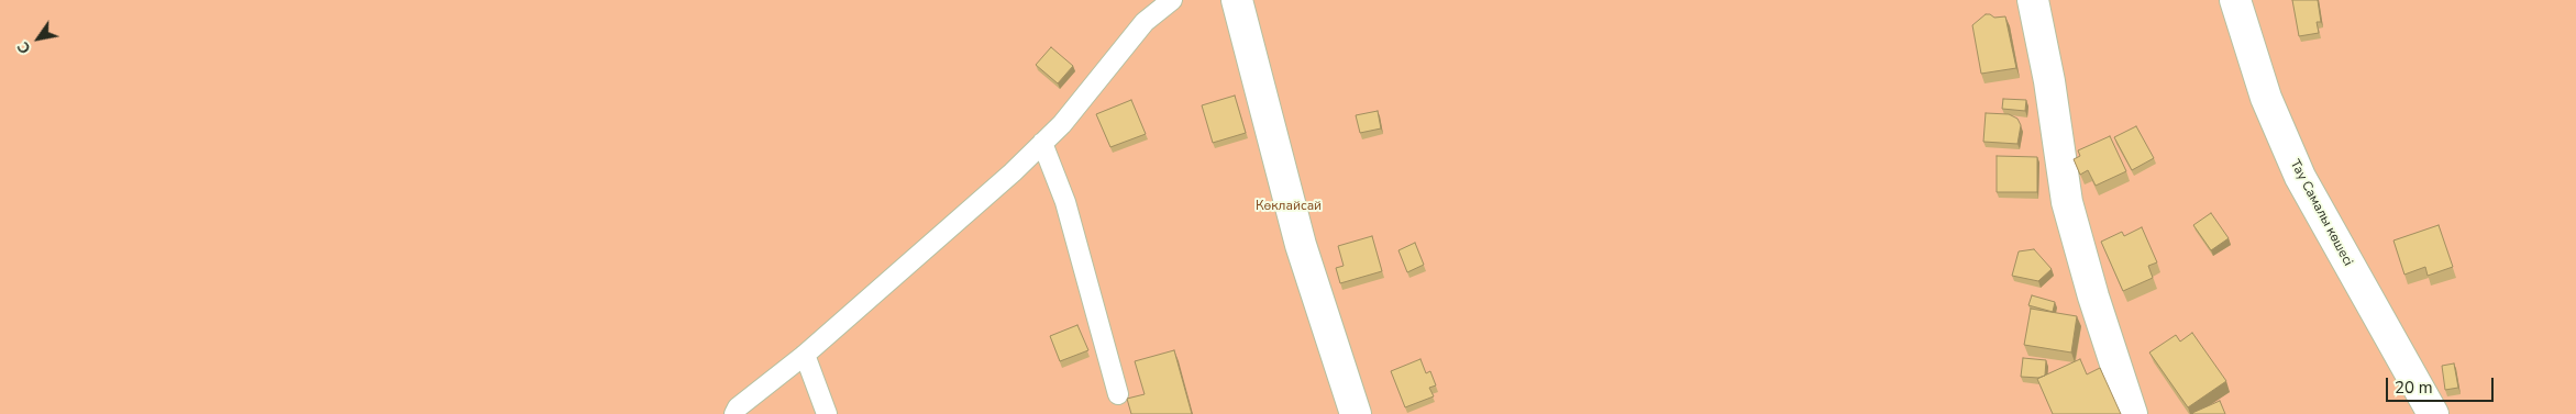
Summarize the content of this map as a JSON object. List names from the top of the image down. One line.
{"streets":{"street":["Тау Самалы көшесі"]},"parks":["Көклайсай"],"scale_bar":"20 m","north":"bottom left"}
